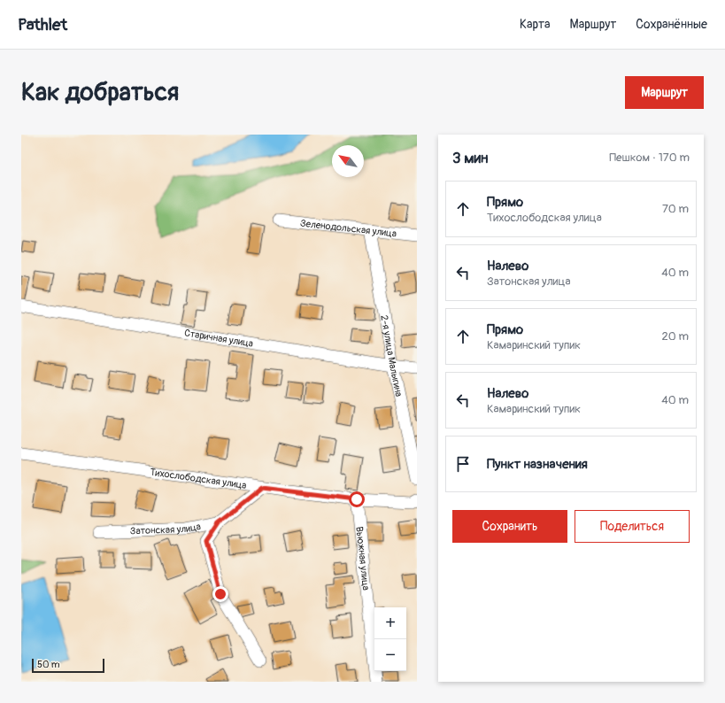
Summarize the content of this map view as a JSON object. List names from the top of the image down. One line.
{"streets":{"street":["Зеленодольская улица","Старичная улица","2-я улица Малыгина","Тихослободская улица","Затонская улица","Вьюжная улица"]},"crossings":[["Зеленодольская улица","2-я улица Малыгина"],["Старичная улица","2-я улица Малыгина"],["Тихослободская улица","Затонская улица"],["Тихослободская улица","Вьюжная улица"]],"scale_bar":"50 m","north":"top left","page":{"header":"Pathlet","nav":["Карта","Маршрут","Сохранённые"],"buttons":["Маршрут",["Сохранить","Поделиться"]],"title":"Как добраться","heading":["3 мин","Пешком · 170 m"],"list":[["Прямо","Тихослободская улица","70 m"],["Налево","Затонская улица","40 m"],["Прямо","Камаринский тупик","20 m"],["Налево","Камаринский тупик","40 m"],"Пункт назначения"],"map_buttons":["+","−"],"scale":"50 m"}}
